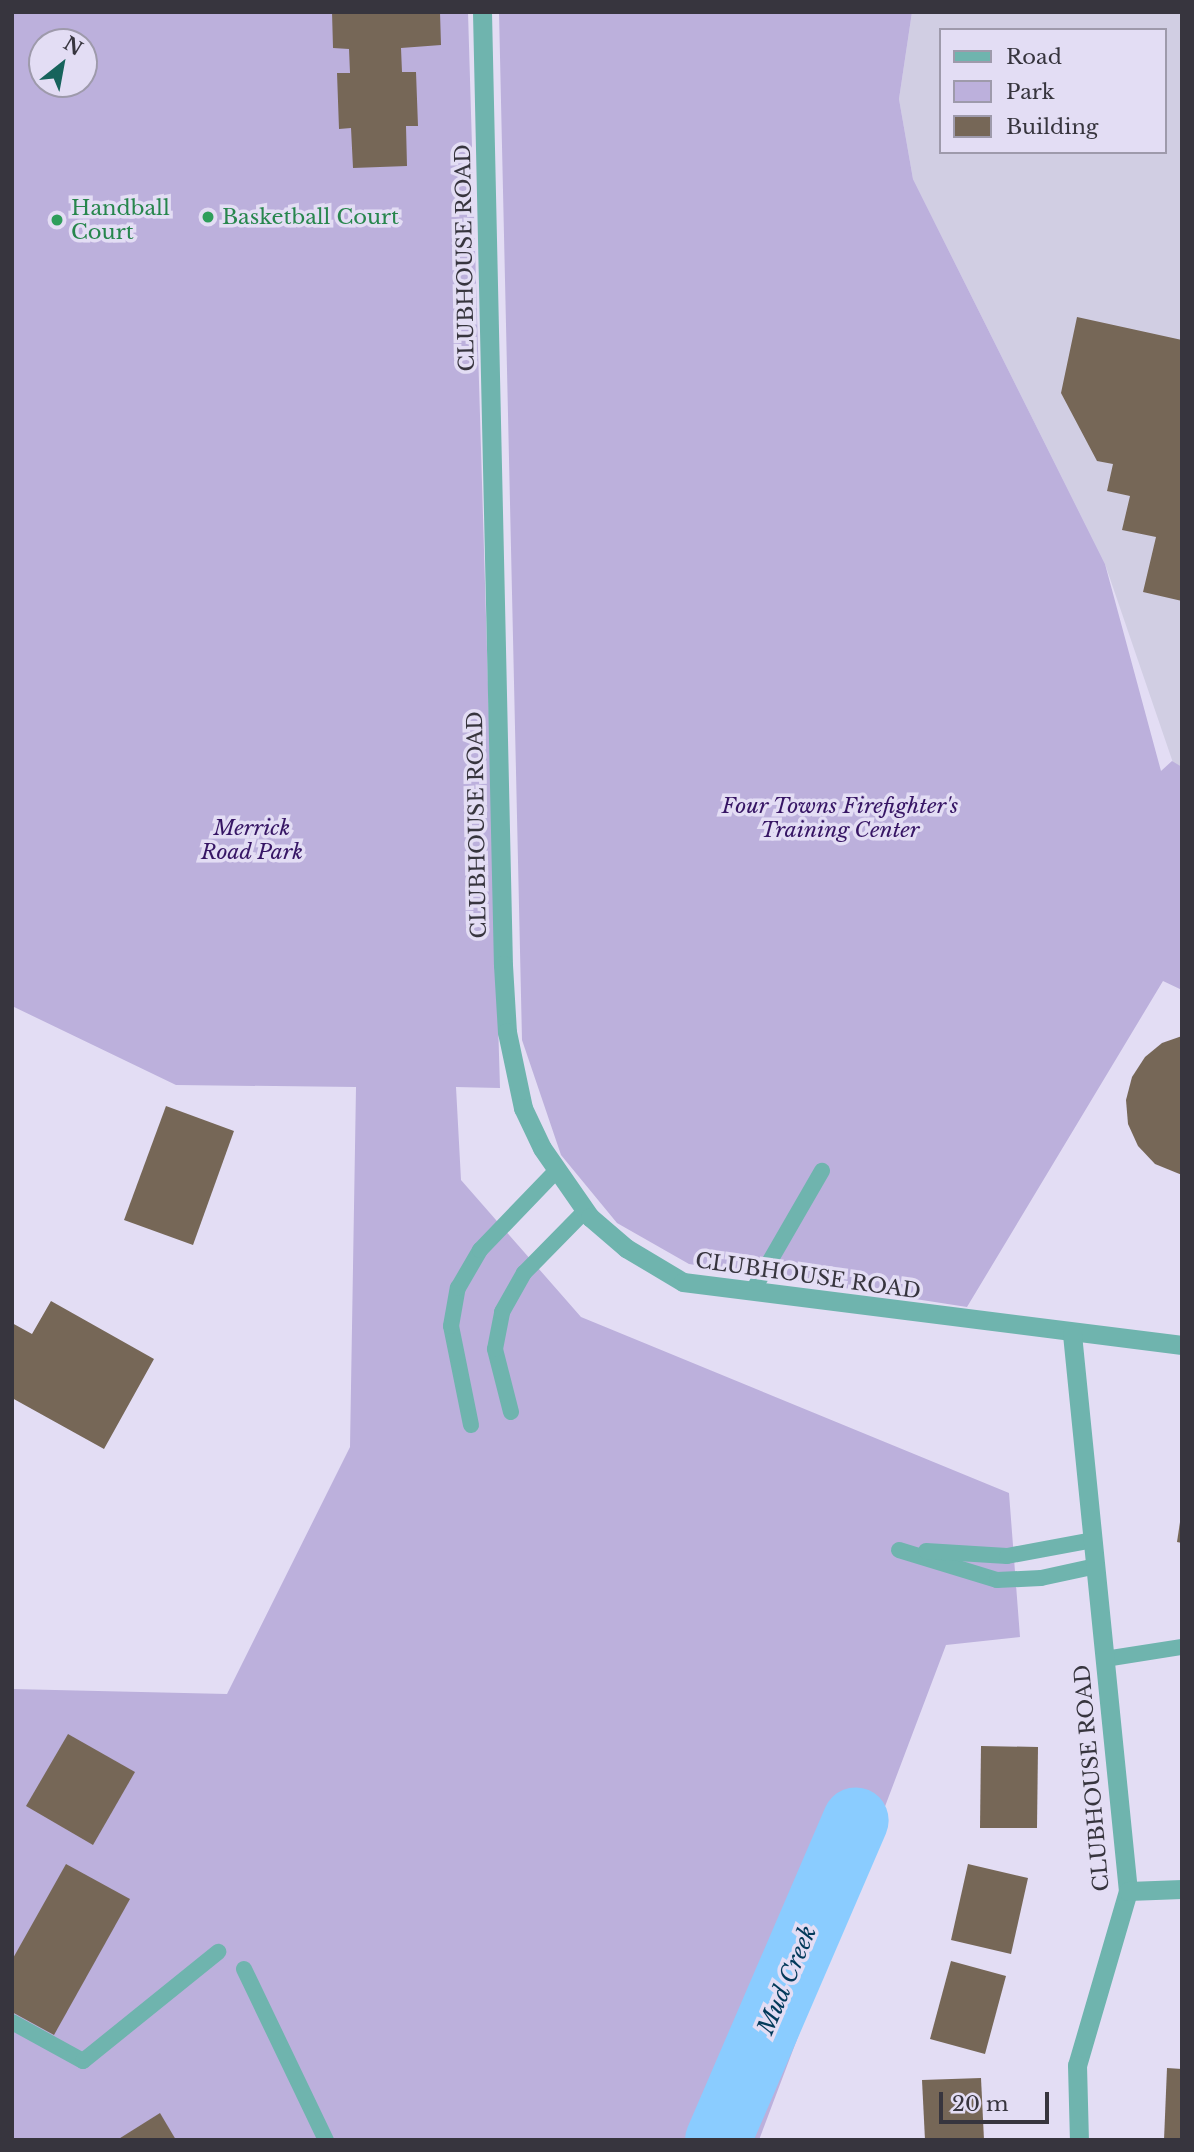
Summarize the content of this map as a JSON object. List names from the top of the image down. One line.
{"streets":{"street":["CLUBHOUSE ROAD"]},"water":["Mud Creek"],"parks":["Four Towns Firefighter's Training Center","Merrick Road Park"],"places":["Basketball Court","Handball Court"],"legend":["Road","Park","Building"],"scale_bar":"20 m","north":"top right"}
